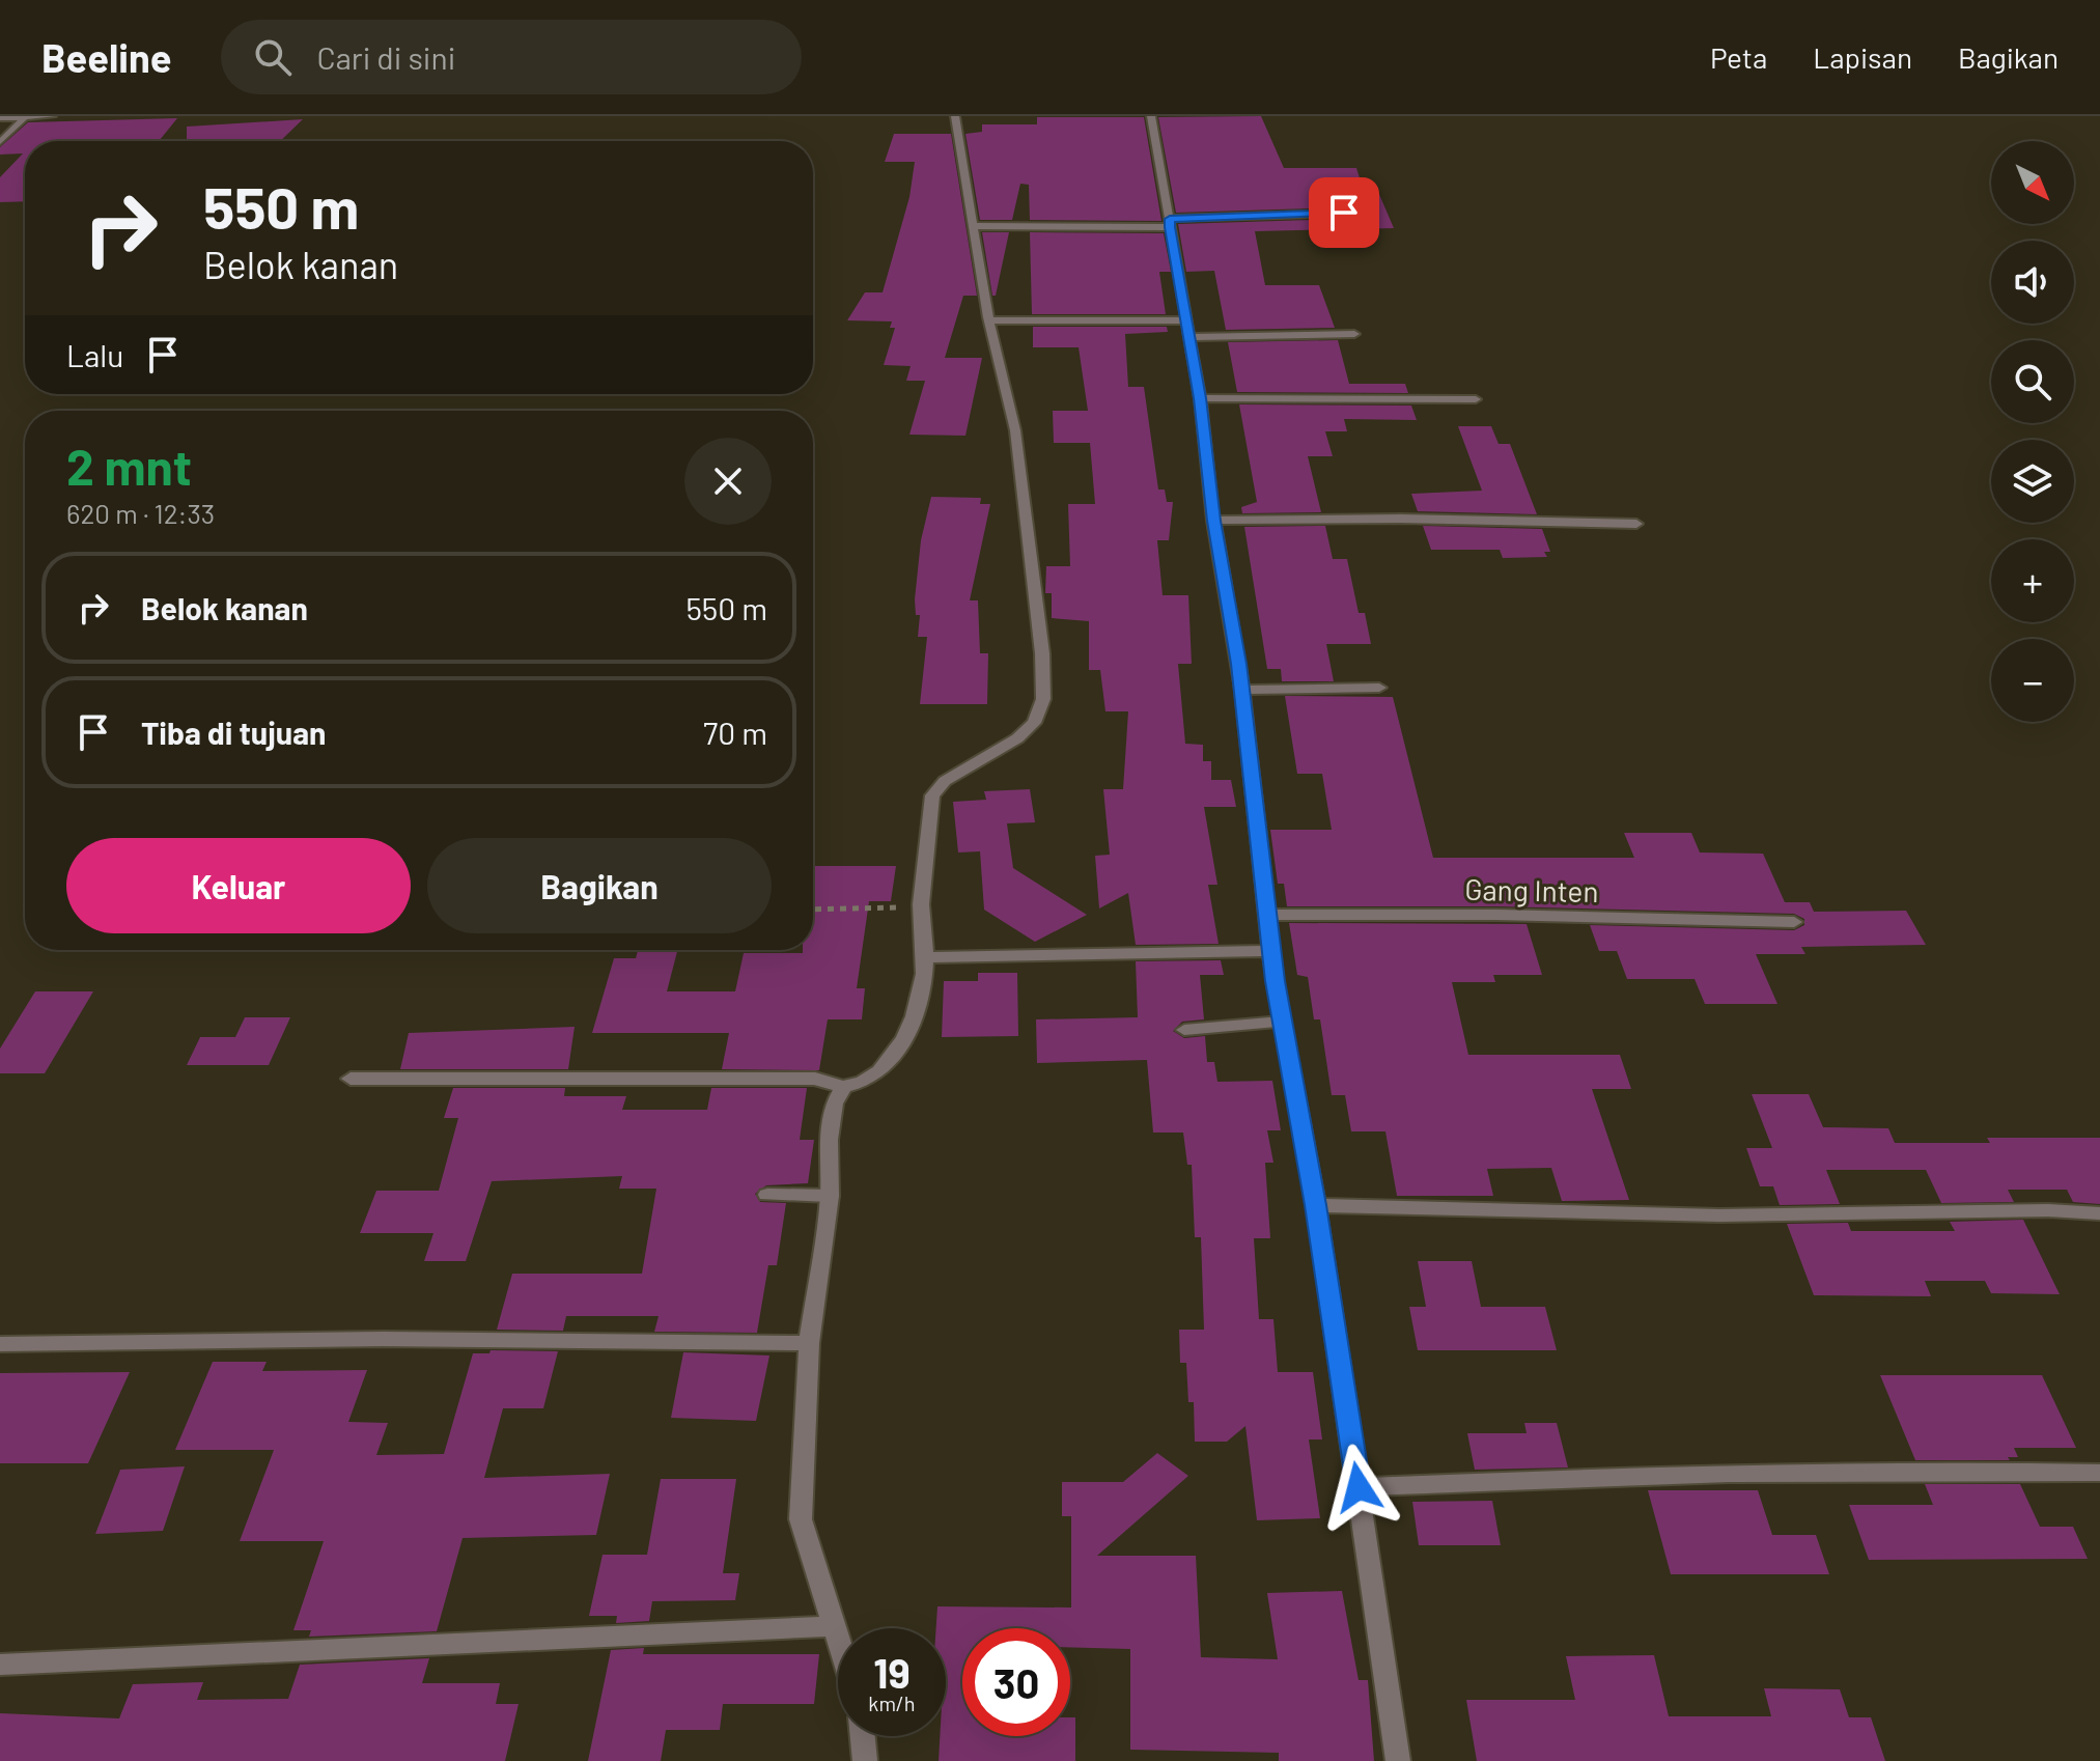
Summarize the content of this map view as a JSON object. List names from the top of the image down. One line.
{"streets":{"street":["Gang Inten"]},"north":"bottom right","page":{"header":"Beeline","search":"Cari di sini","nav":["Peta","Lapisan","Bagikan"],"map_buttons":["+","−"],"turn":["550 m","Belok kanan"],"then":"Lalu","heading":["2 mnt","620 m · 12:33"],"list":[{"name":"Belok kanan","value":"550 m"},{"name":"Tiba di tujuan","value":"70 m"}],"buttons":["Keluar","Bagikan"],"speed":"19 km/h","limit":"30"}}
